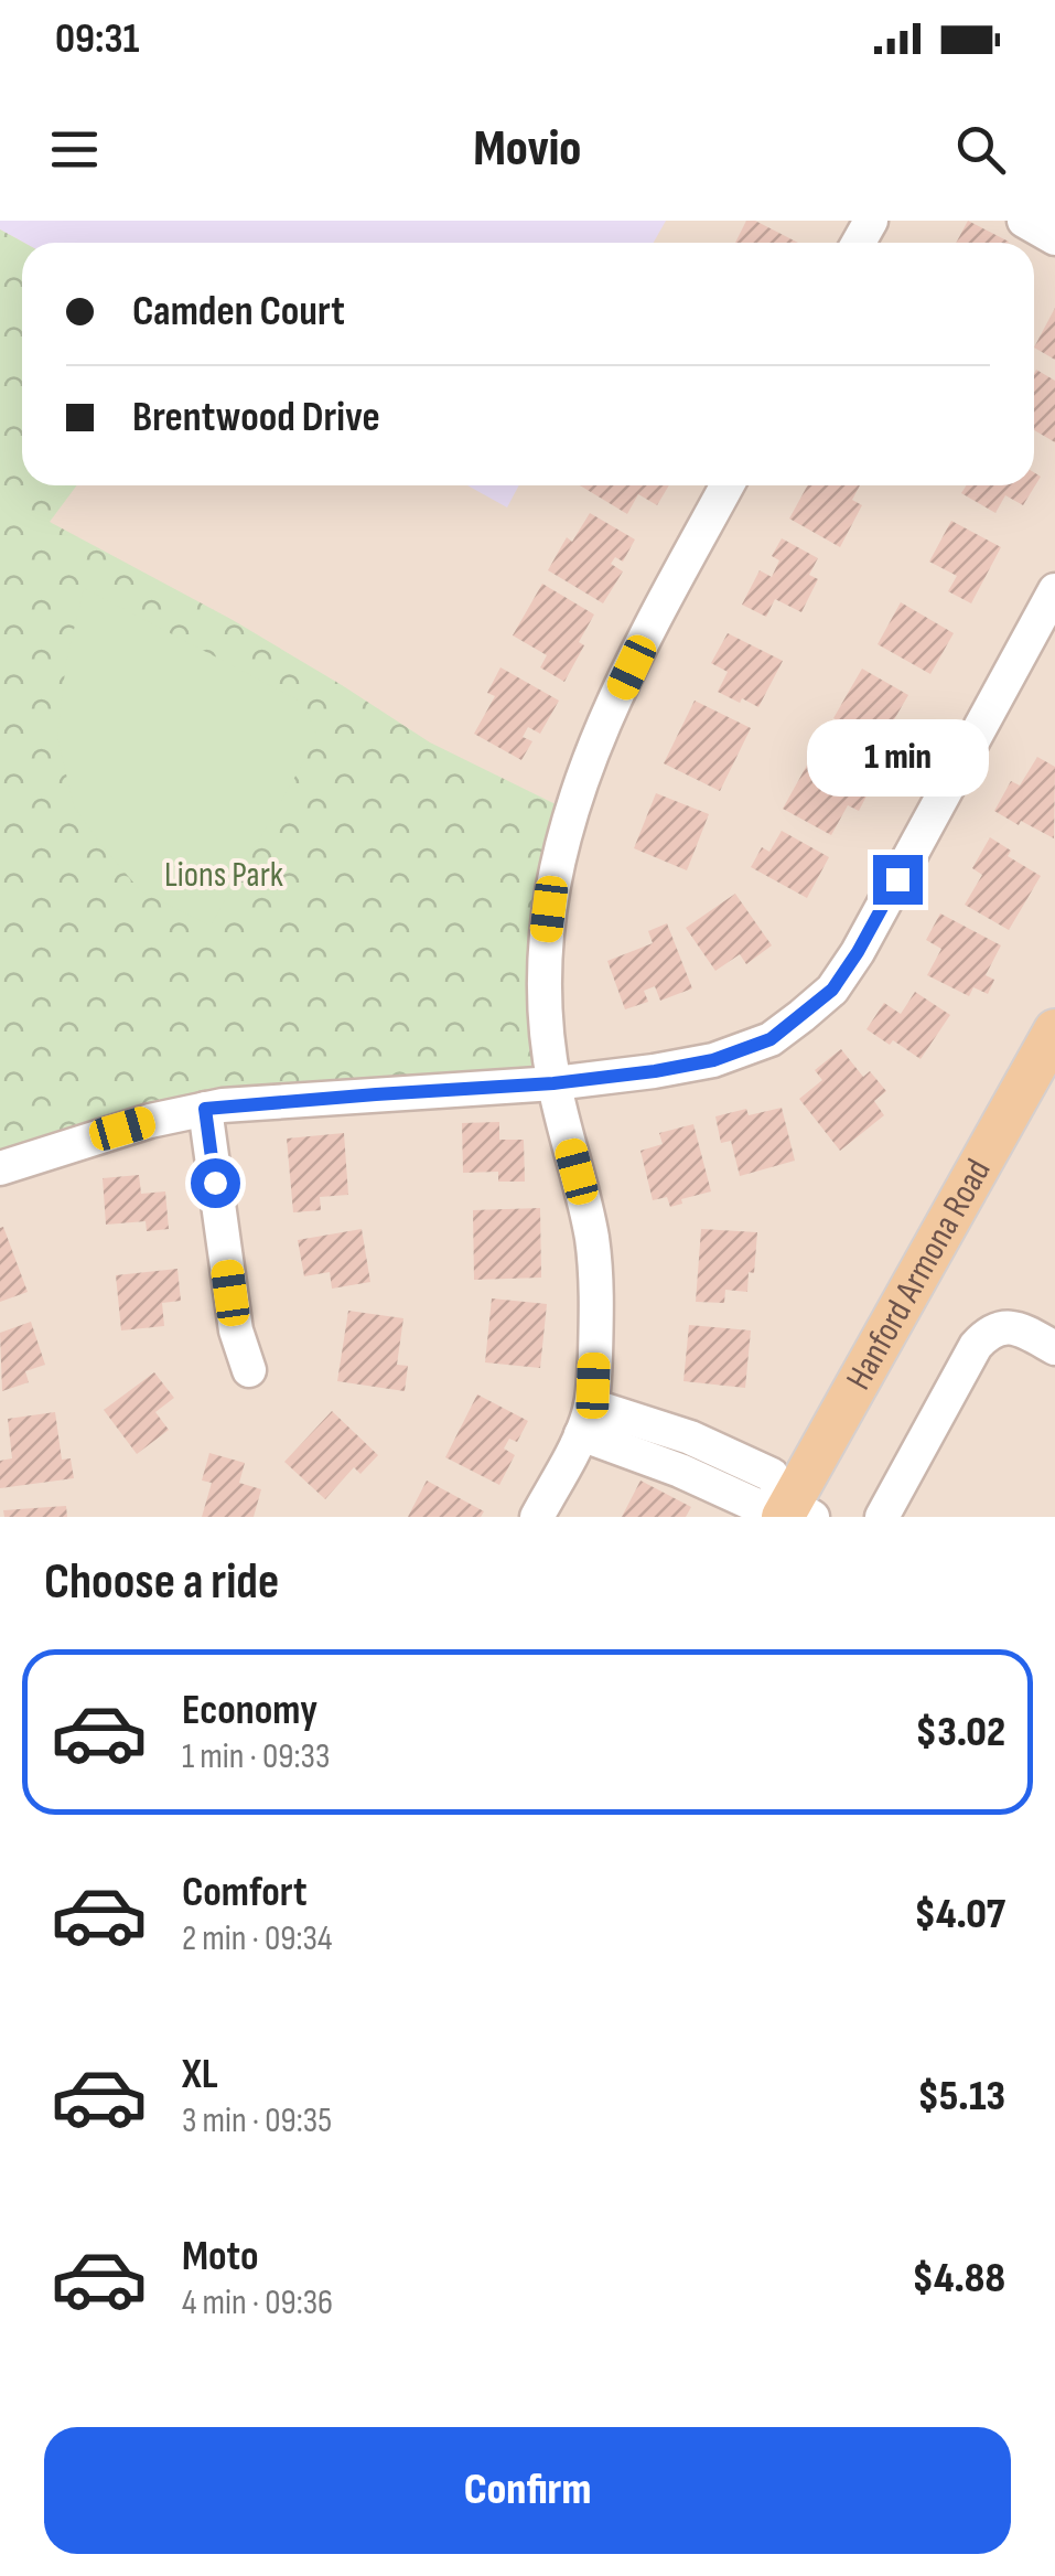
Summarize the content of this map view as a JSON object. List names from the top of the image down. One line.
{"streets":{"main road":["Hanford Armona Road"]},"parks":["Lions Park"],"page":{"status":"09:31","header":"Movio","banner":["Camden Court","Brentwood Drive"],"bubble":"1 min","heading":"Choose a ride","list":[{"name":"Economy","note":"1 min · 09:33","value":"$3.02"},{"name":"Comfort","note":"2 min · 09:34","value":"$4.07"},{"name":"XL","note":"3 min · 09:35","value":"$5.13"},{"name":"Moto","note":"4 min · 09:36","value":"$4.88"}],"buttons":"Confirm"}}
